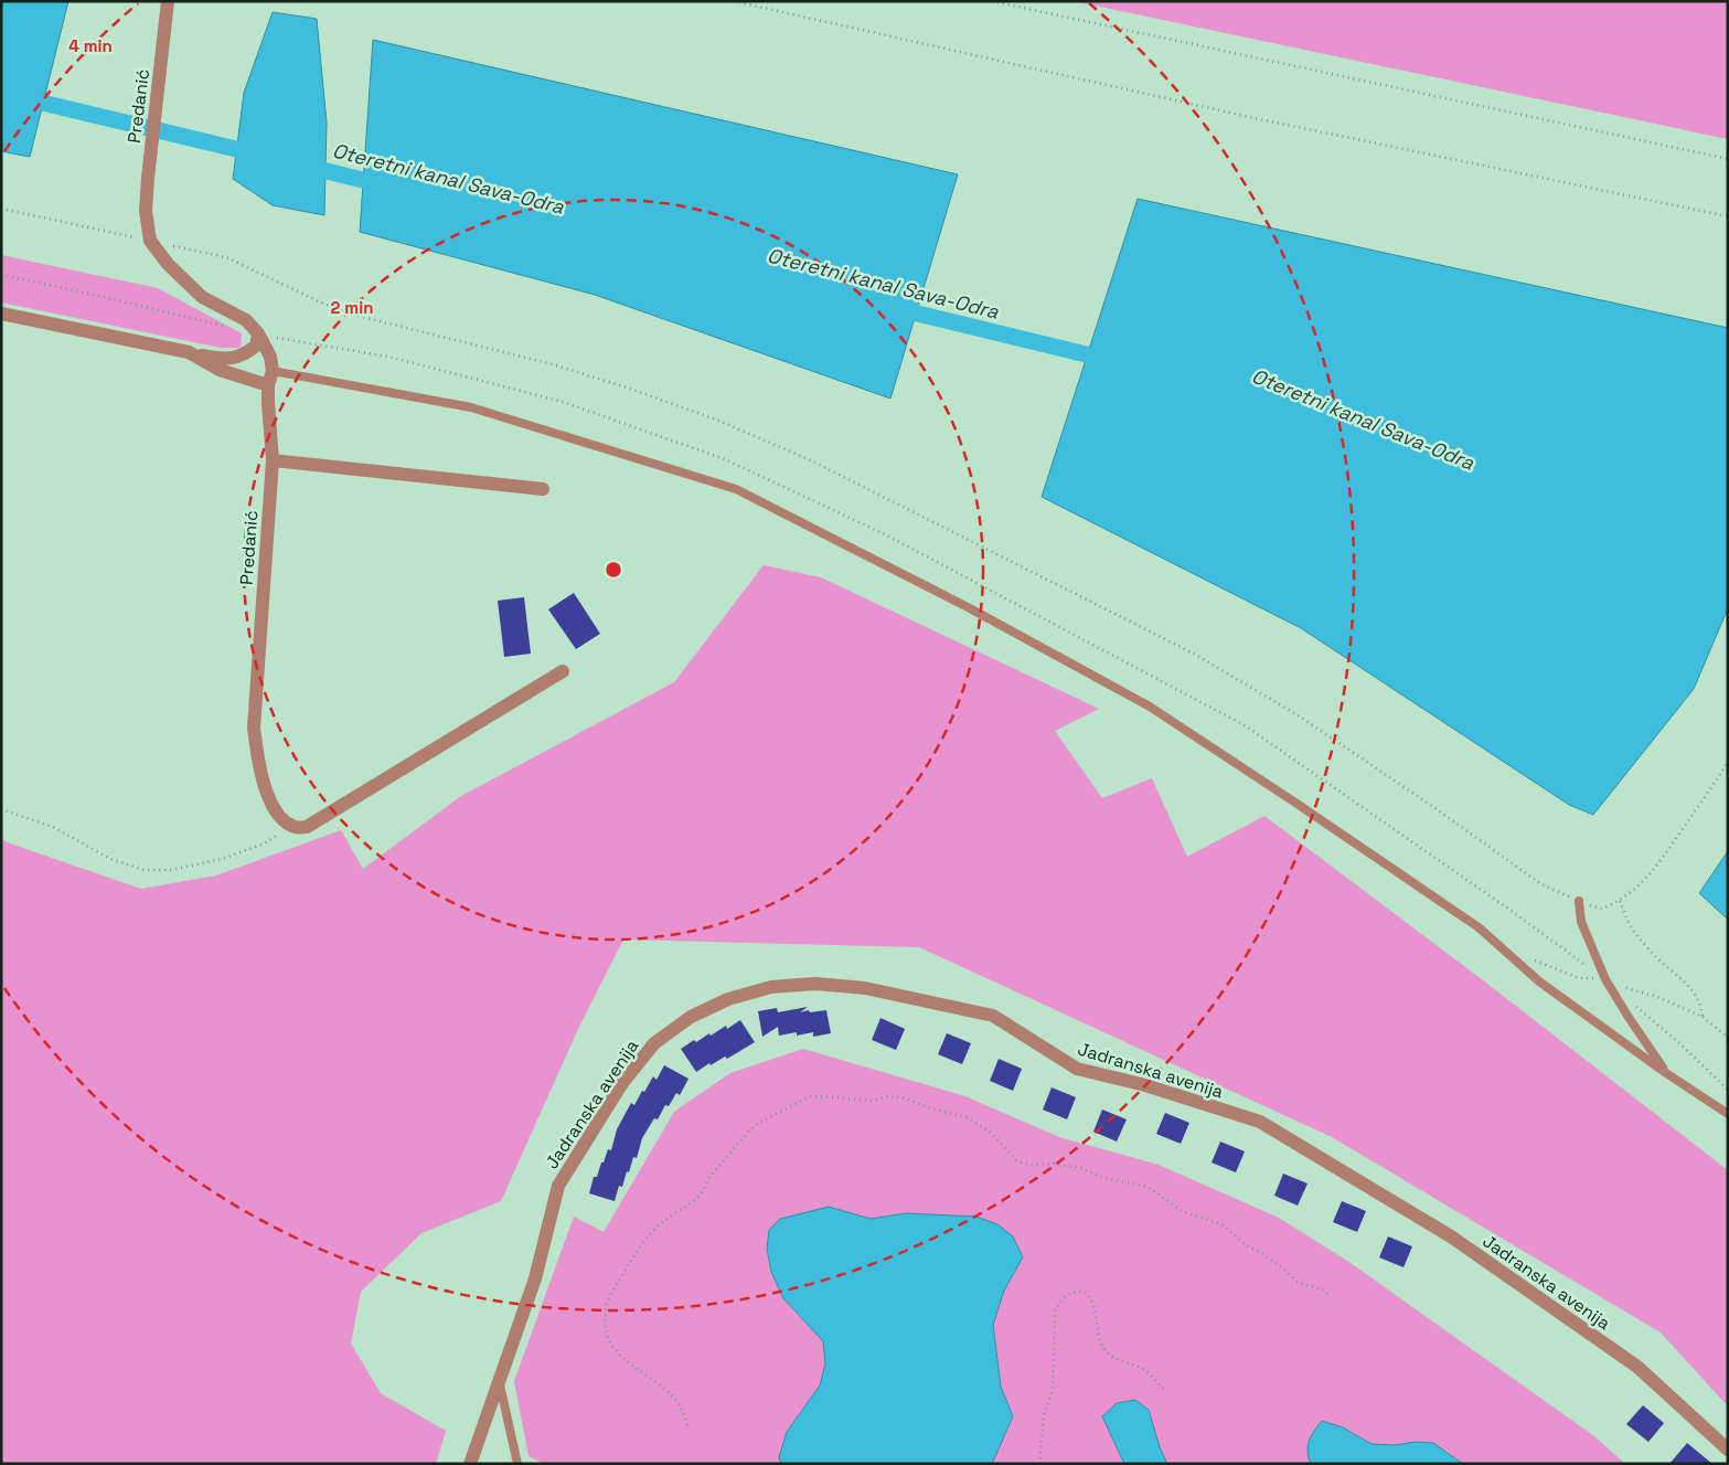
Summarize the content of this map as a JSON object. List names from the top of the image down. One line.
{"streets":{"street":["Predanić","Jadranska avenija"]},"water":["Oteretni kanal Sava-Odra"],"rings":["4 min","2 min"]}
